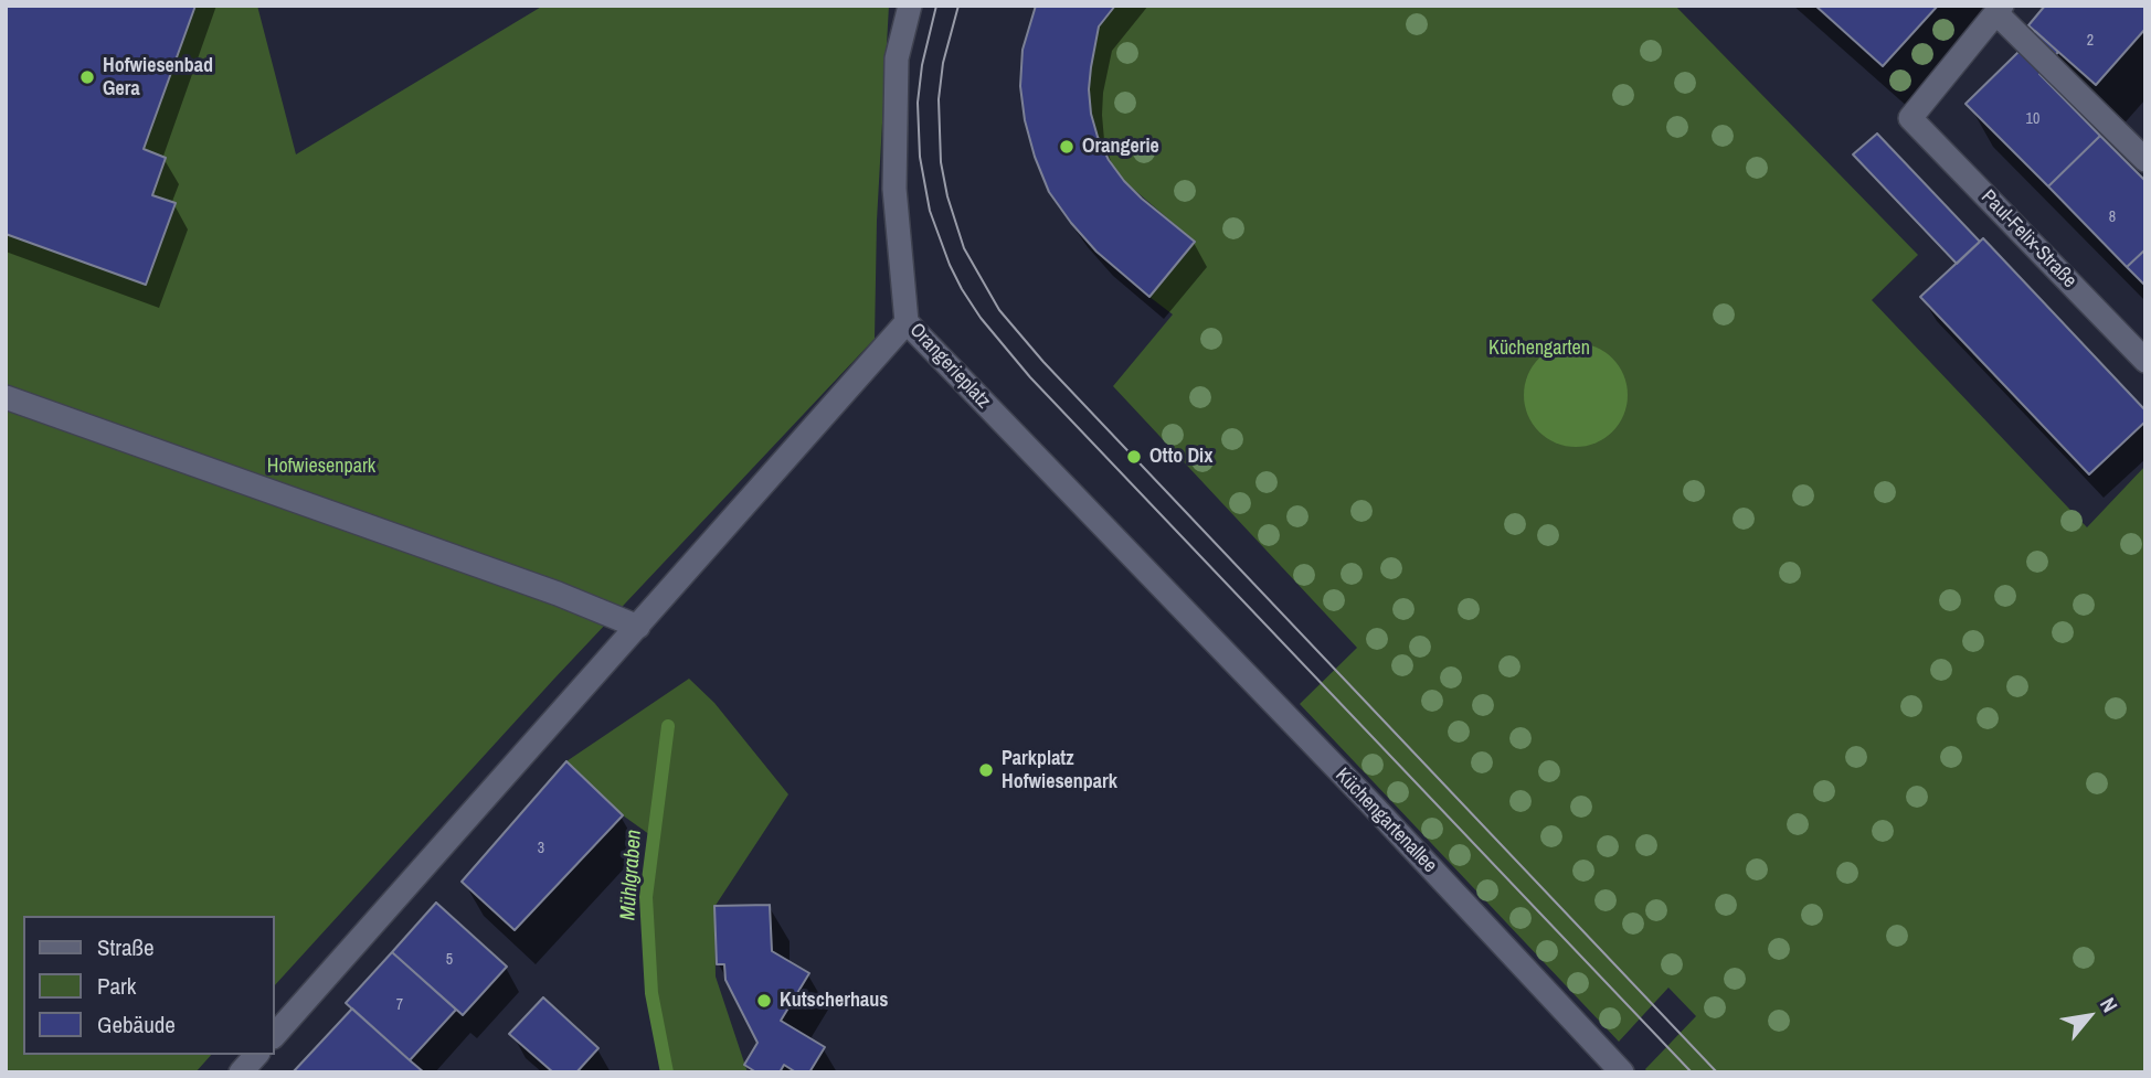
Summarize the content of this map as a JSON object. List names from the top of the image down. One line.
{"streets":{"street":["Paul-Felix-Straße","Orangerieplatz","Küchengartenallee"]},"crossings":[["Orangerieplatz","Küchengartenallee"]],"water":["Mühlgraben"],"parks":["Küchengarten","Hofwiesenpark"],"places":["Hofwiesenbad Gera","Orangerie","Otto Dix","Parkplatz Hofwiesenpark","Kutscherhaus"],"house_numbers":["2","10","8","3","5","7"],"legend":["Straße","Park","Gebäude"],"north":"top right"}
